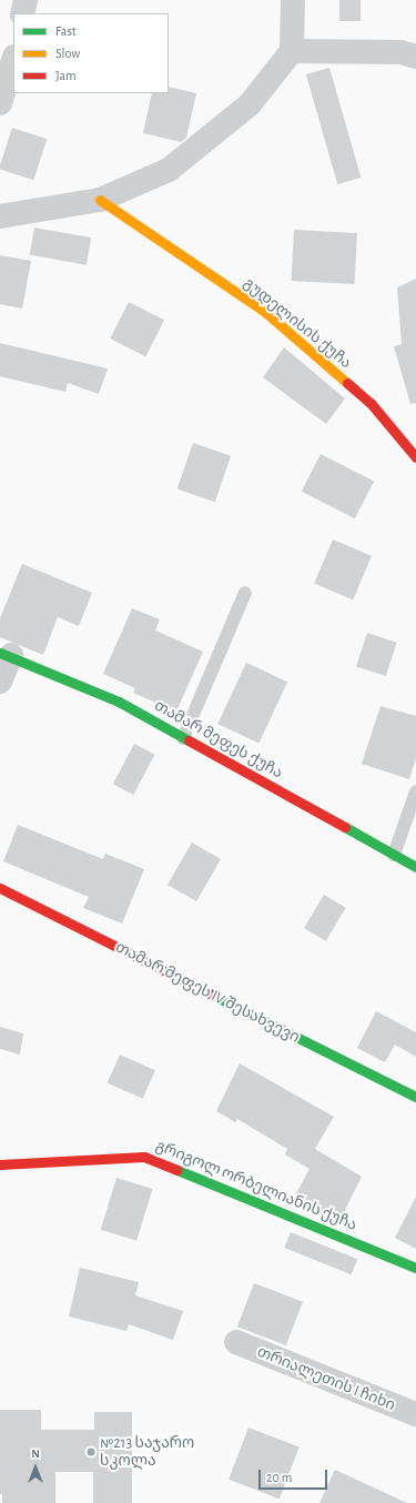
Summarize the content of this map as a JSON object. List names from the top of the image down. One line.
{"streets":{"street":["გუდელისის ქუჩა","თამარ მეფეს ქუჩა","თამარ მეფეს IV შესახვევი","გრიგოლ ორბელიანის ქუჩა","თრიალეთის I ჩიხი"]},"places":["№213 საჯარო სკოლა"],"legend":["Fast","Slow","Jam"],"scale_bar":"20 m","north":"top"}
